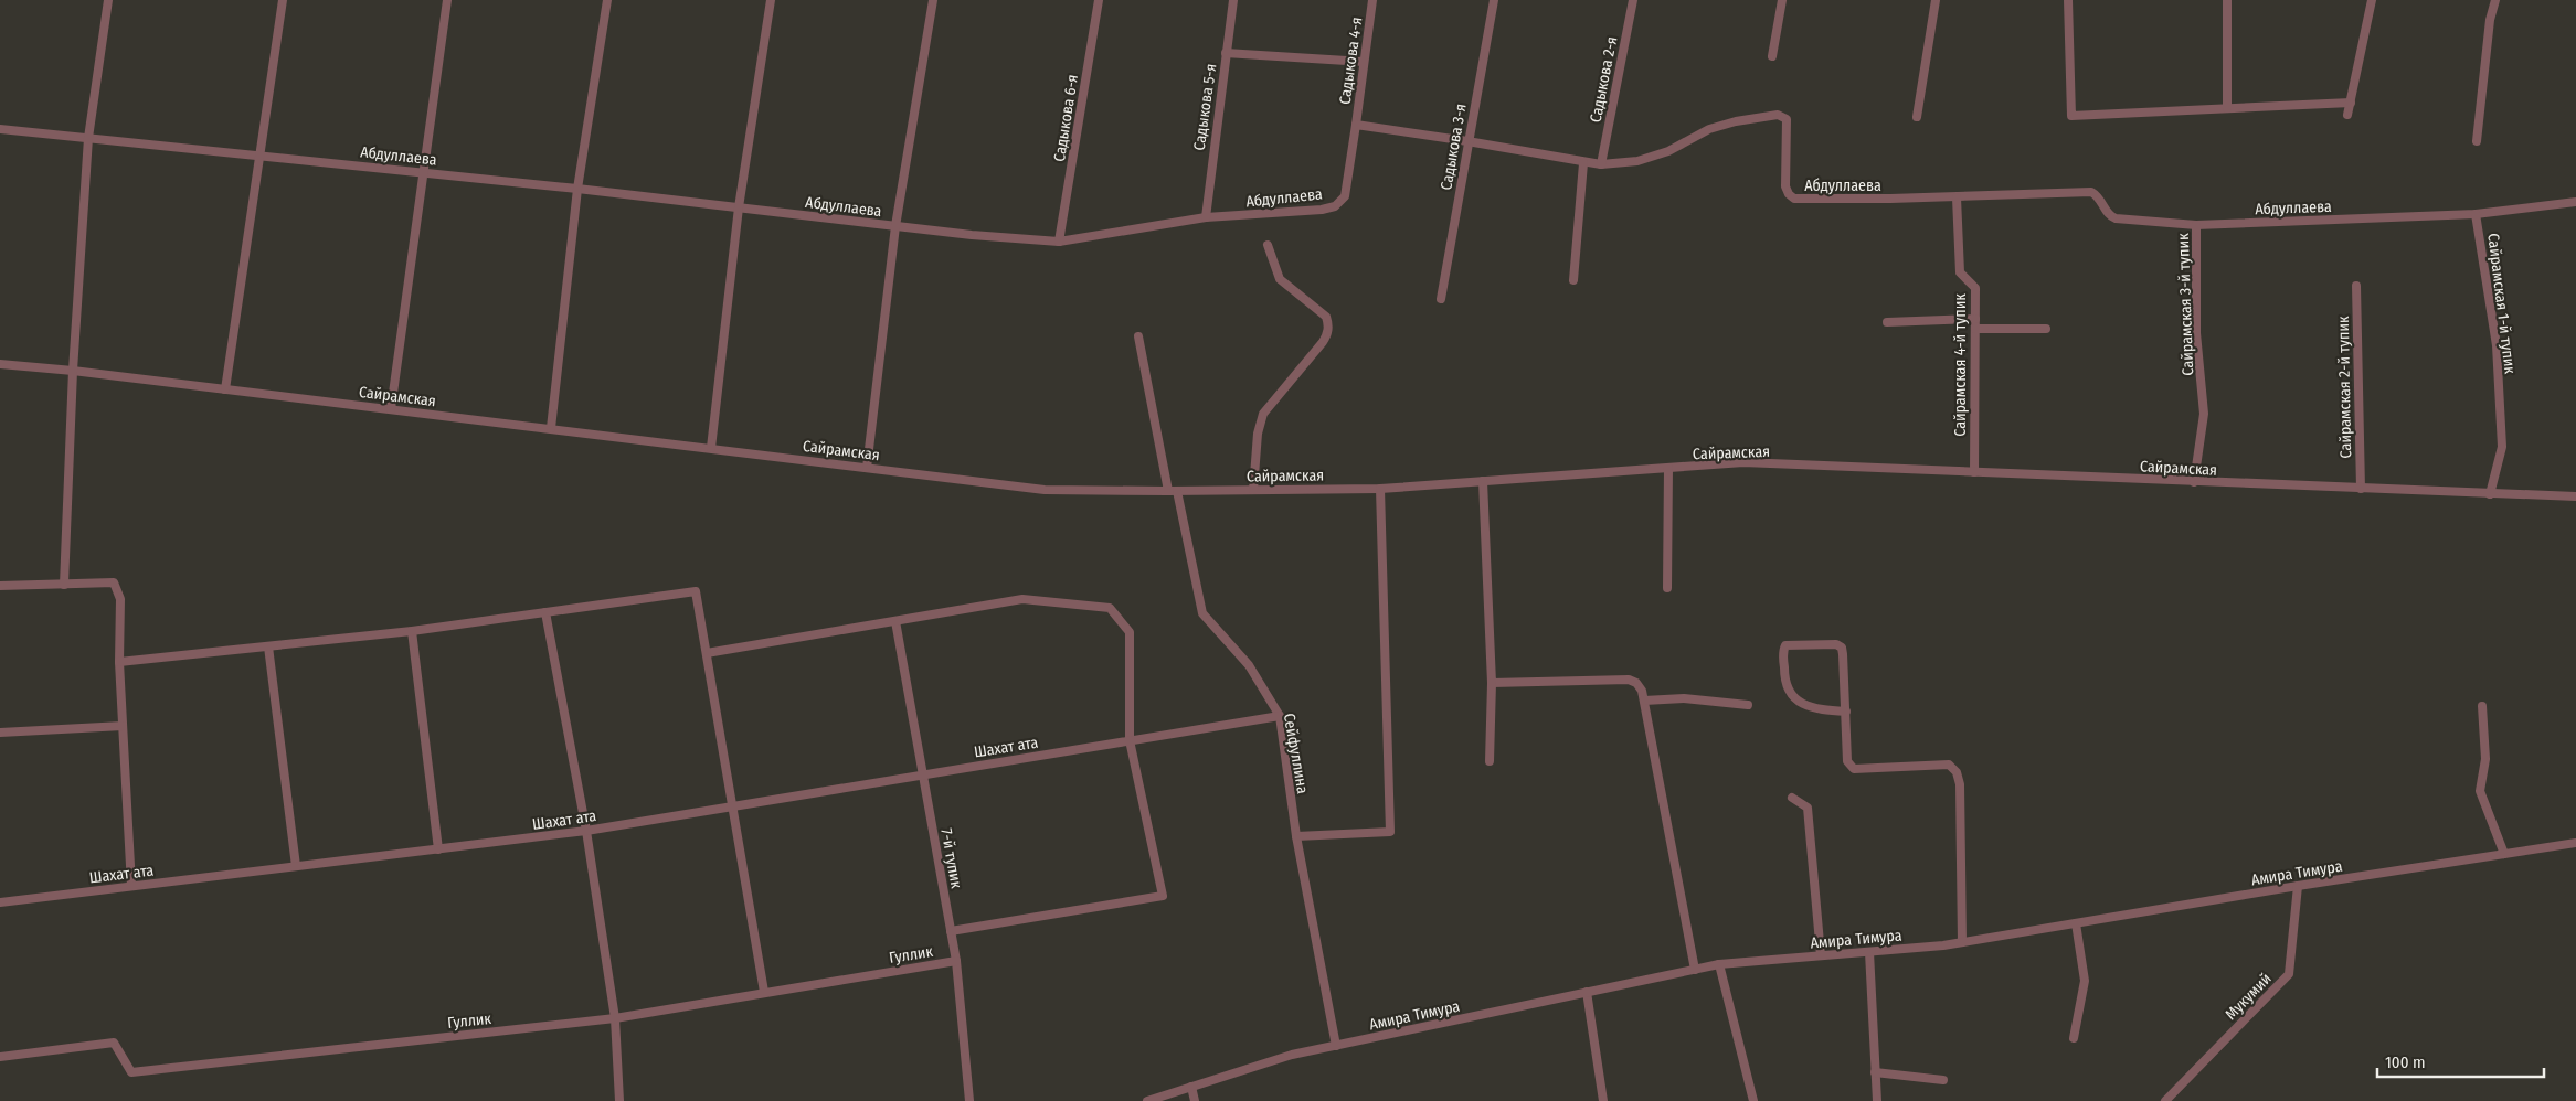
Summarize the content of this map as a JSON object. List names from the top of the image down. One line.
{"streets":{"street":["Садыкова 4-я","Садыкова 2-я","Садыкова 5-я","Садыкова 6-я","Садыкова 3-я","Абдуллаева","Сайрамская 1-й тупик","Сайрамская 3-й тупик","Сайрамская 4-й тупик","Сайрамская 2-й тупик","Сайрамская","Шахат ата","Сейфуллина","7-й тупик","Амира Тимура","Гуллик","Мукумий"]},"crossings":[["Садыкова 4-я","Абдуллаева"],["Садыкова 2-я","Абдуллаева"],["Садыкова 5-я","Абдуллаева"],["Садыкова 6-я","Абдуллаева"],["Садыкова 3-я","Абдуллаева"],["Абдуллаева","Сайрамская 1-й тупик"],["Абдуллаева","Сайрамская 3-й тупик"],["Абдуллаева","Сайрамская 4-й тупик"],["Сайрамская 1-й тупик","Сайрамская"],["Сайрамская 3-й тупик","Сайрамская"],["Сайрамская 4-й тупик","Сайрамская"],["Сайрамская 2-й тупик","Сайрамская"],["Сайрамская","Сейфуллина"],["Шахат ата","Сейфуллина"],["Шахат ата","7-й тупик"],["Шахат ата","Гуллик"],["Сейфуллина","Амира Тимура"],["7-й тупик","Гуллик"],["Амира Тимура","Мукумий"]],"scale_bar":"100 m"}
